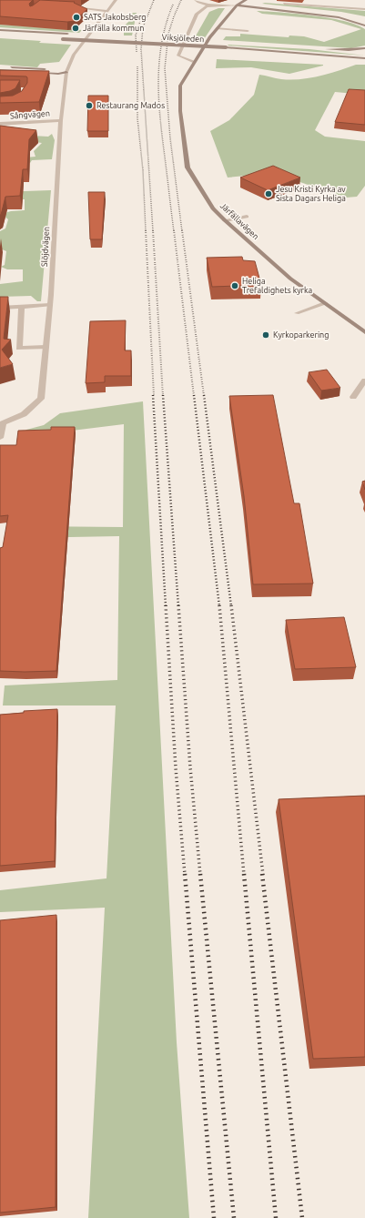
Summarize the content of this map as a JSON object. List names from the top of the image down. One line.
{"streets":{"street":["Viksjöleden","Sångvägen","Järfällavägen","Slöjdvägen"]},"crossings":[["Sångvägen","Slöjdvägen"]],"places":["SATS Jakobsberg","Järfälla kommun","Restaurang Mados","Jesu Kristi Kyrka av Sista Dagars Heliga","Heliga Trefaldighets kyrka","Kyrkoparkering"]}
